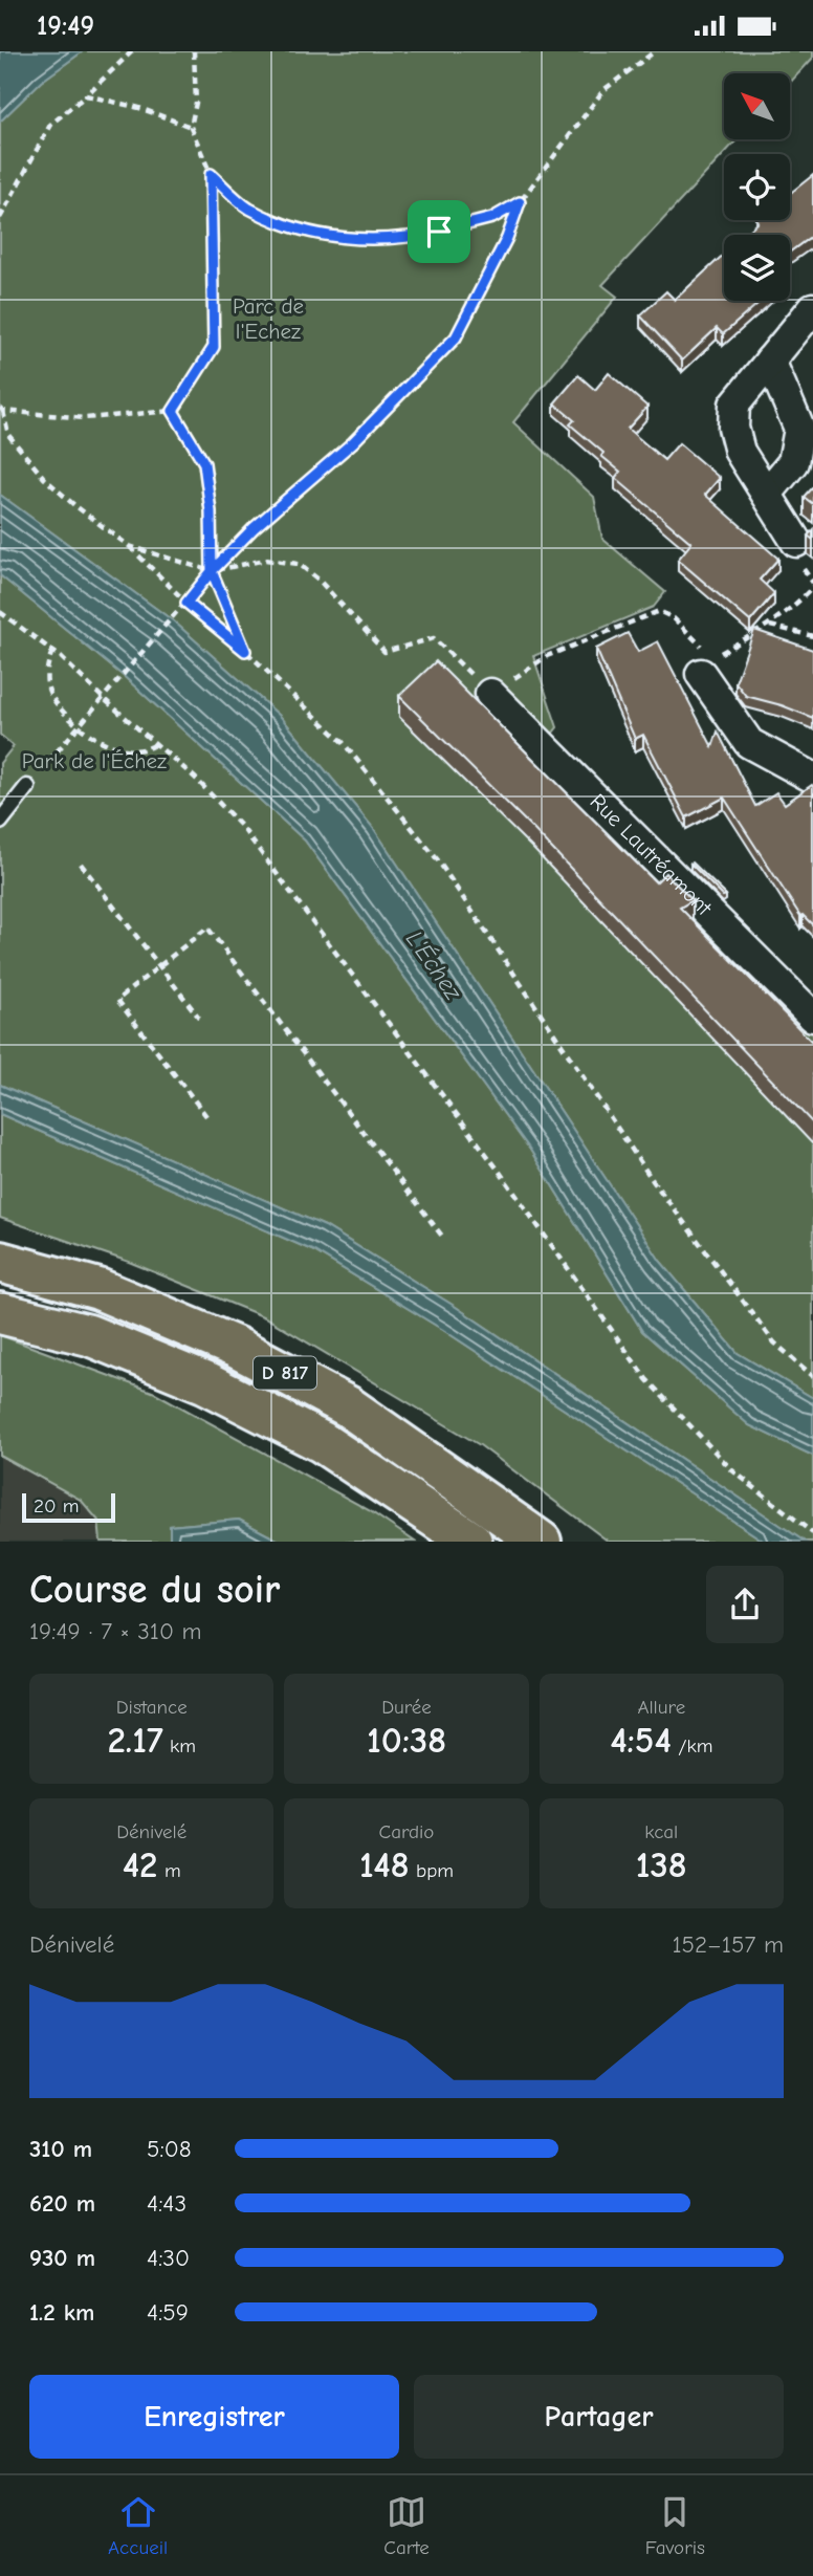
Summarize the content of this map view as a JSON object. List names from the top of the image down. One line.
{"streets":{"main road":["D 817"],"street":["Rue Lautréamont"]},"water":["L'Échez"],"parks":["Parc de l'Echez","Park de l'Échez"],"scale_bar":"20 m","north":"top left","page":{"status":"19:49","scale":"20 m","heading":["Course du soir","19:49 · 7 × 310 m"],"stats":[["Distance","2.17 km"],["Durée","10:38"],["Allure","4:54 /km"],["Dénivelé","42 m"],["Cardio","148 bpm"],["kcal","138"]],"chart":["Dénivelé","152–157 m"],"list":[{"name":"310 m","note":"5:08"},{"name":"620 m","note":"4:43"},{"name":"930 m","note":"4:30"},{"name":"1.2 km","note":"4:59"}],"buttons":["Enregistrer","Partager"],"tabs":["Accueil","Carte","Favoris"]}}
